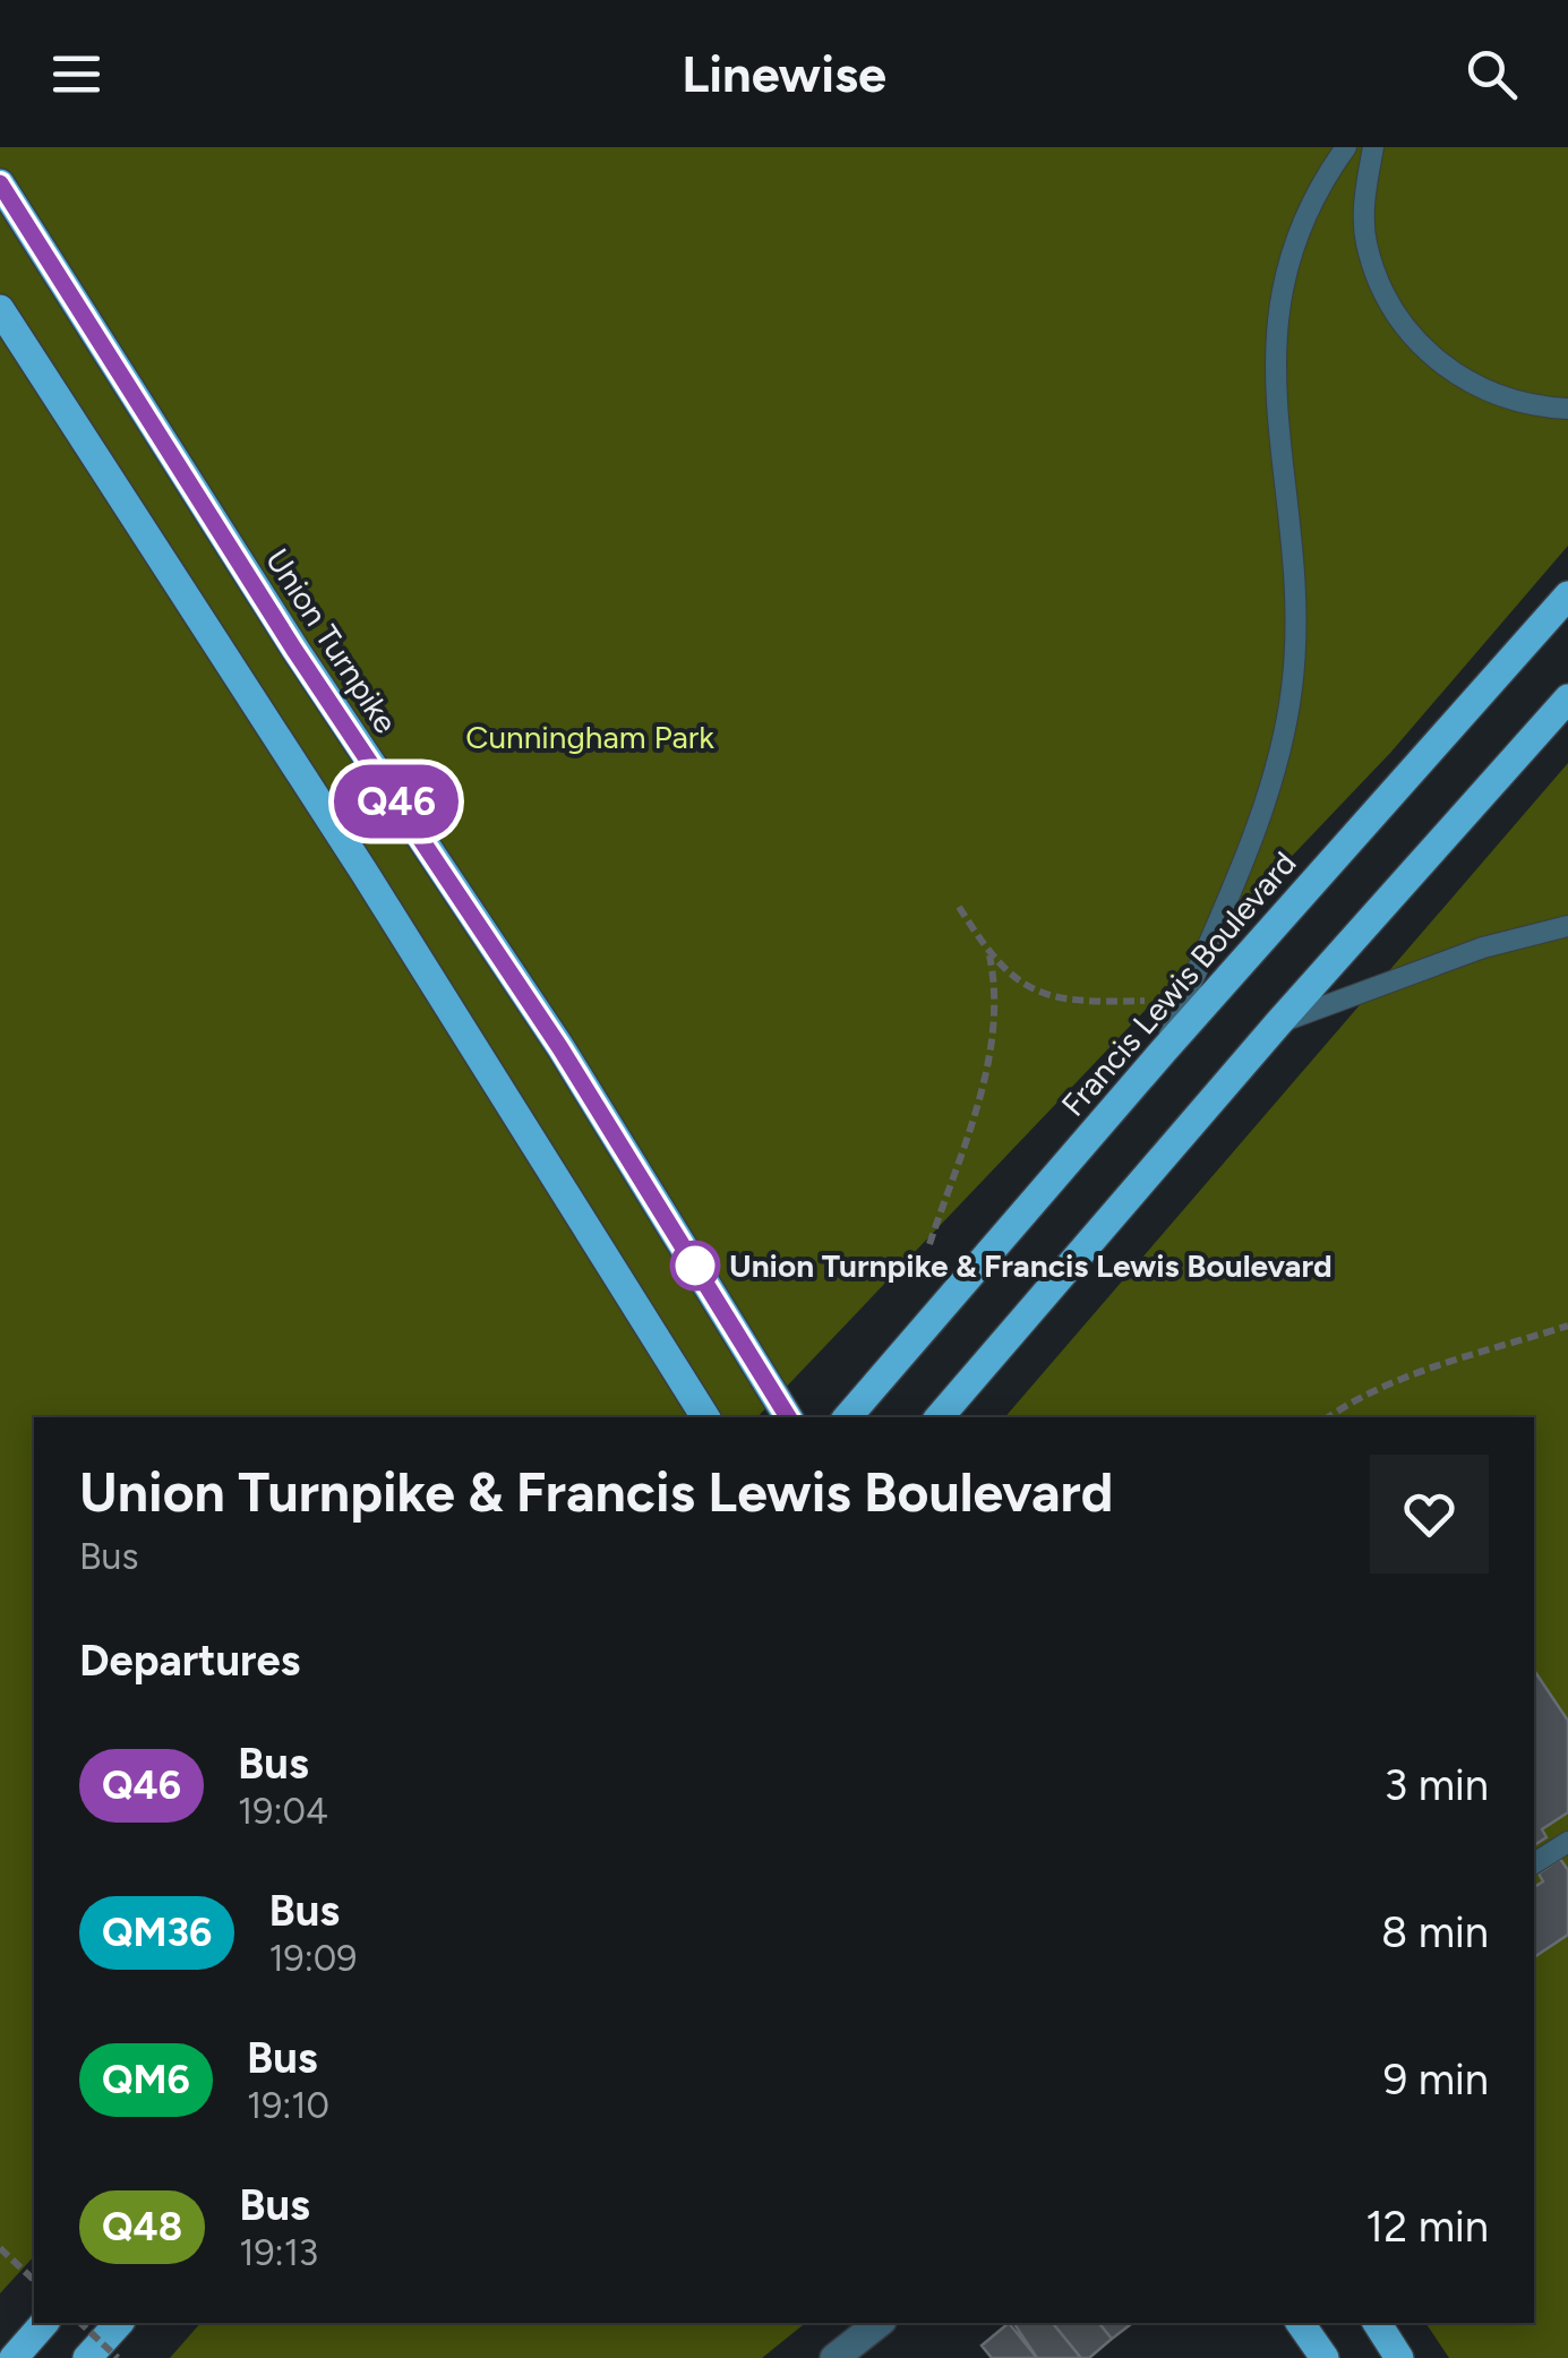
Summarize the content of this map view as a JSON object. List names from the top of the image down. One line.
{"streets":{"main road":["Union Turnpike","Francis Lewis Boulevard"]},"parks":["Cunningham Park"],"places":["Union Turnpike & Francis Lewis Boulevard"],"lines":["bus line Q46"],"page":{"header":"Linewise","on_map":"Q46","heading":[["Union Turnpike & Francis Lewis Boulevard","Bus"],"Departures"],"list":[{"mark":"Q46","name":"Bus","note":"19:04","value":"3 min"},{"mark":"QM36","name":"Bus","note":"19:09","value":"8 min"},{"mark":"QM6","name":"Bus","note":"19:10","value":"9 min"},{"mark":"Q48","name":"Bus","note":"19:13","value":"12 min"}]}}
